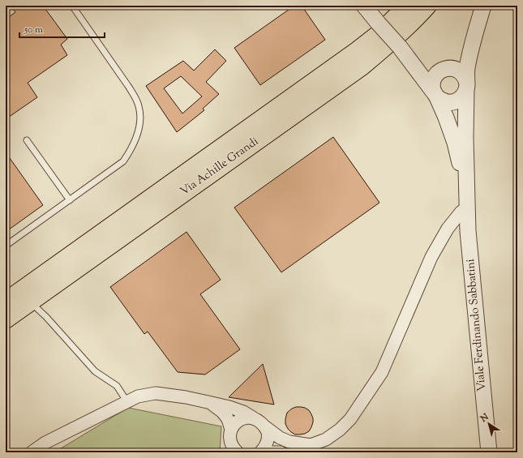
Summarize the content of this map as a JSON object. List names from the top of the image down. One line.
{"streets":{"main road":["Via Achille Grandi"],"street":["Viale Ferdinando Sabbatini"]},"scale_bar":"50 m","north":"top left"}
